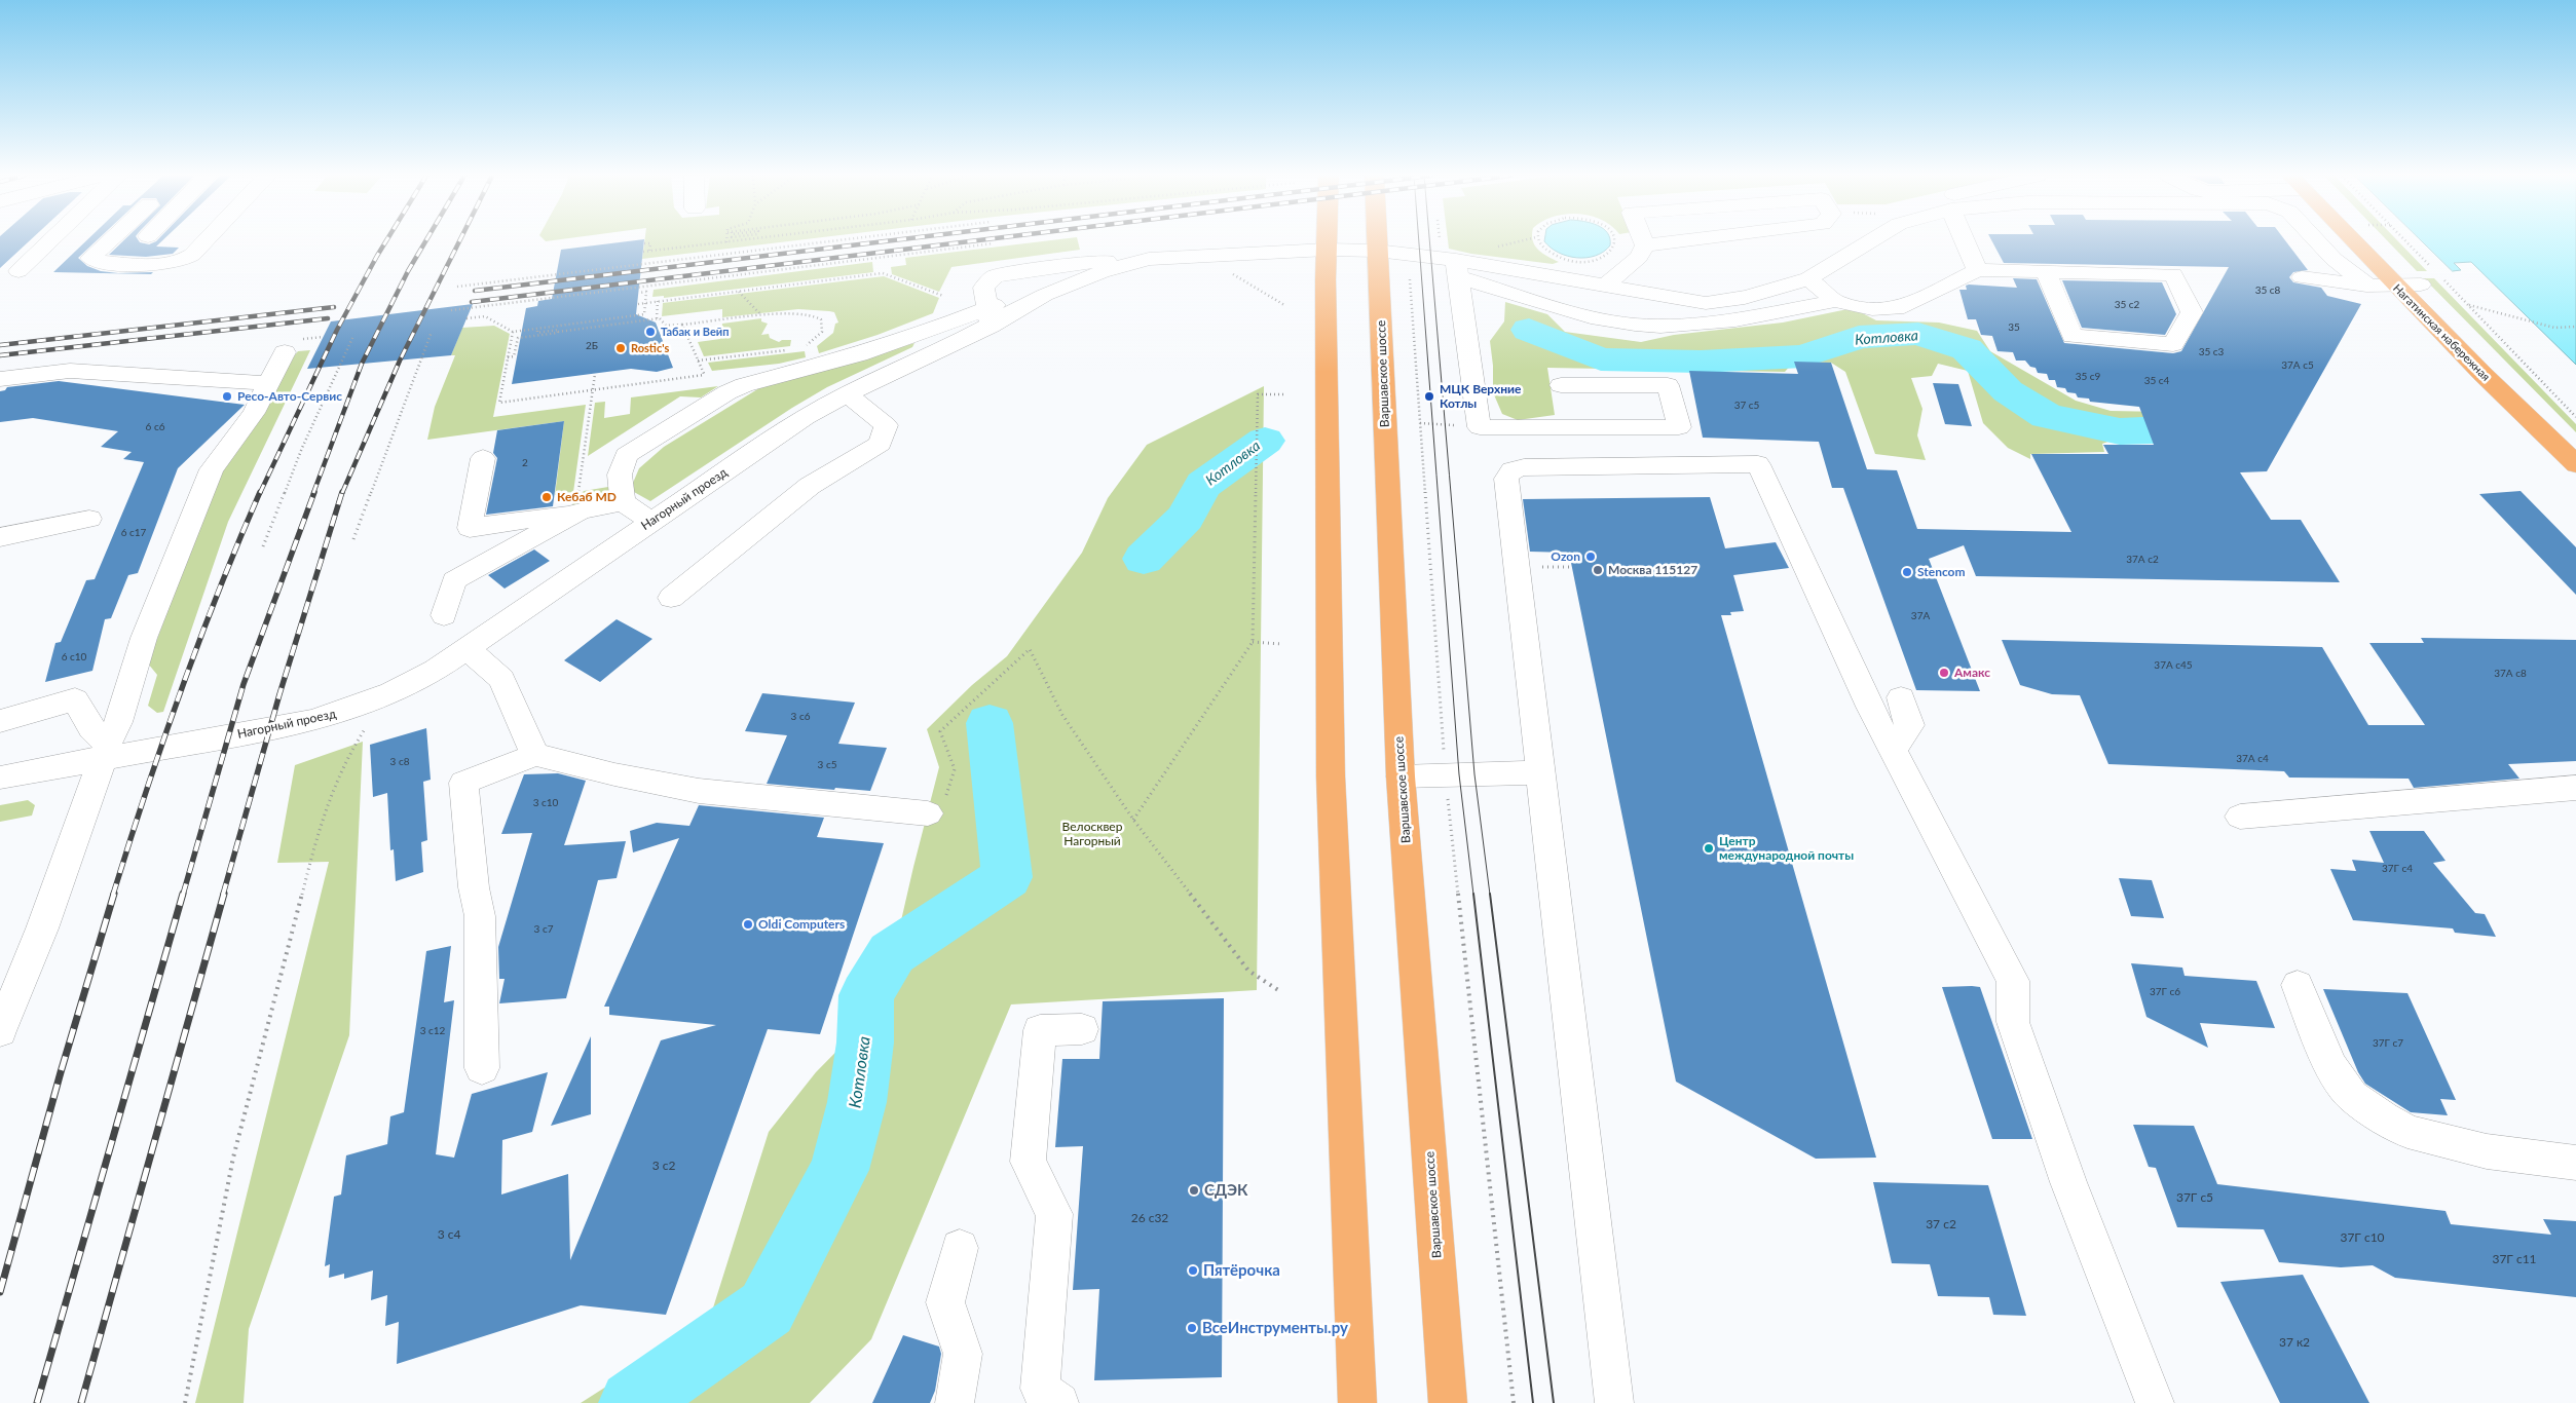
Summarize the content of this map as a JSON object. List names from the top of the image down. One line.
{"streets":{"main road":["Нагатинская набережная","Варшавское шоссе"],"street":["Нагорный проезд"]},"water":["Котловка"],"parks":["Велосквер Нагорный"],"places":["Табак и Вейп","Rostic's","Ресо-Авто-Сервис","МЦК Верхние Котлы","Кебаб MD","Ozon","Москва 115127","Stencom","Амакс","Центр международной почты","Oldi Computers","СДЭК","Пятёрочка","ВсеИнструменты.ру"],"house_numbers":["35 с8","35 с2","35","2Б","35 с3","37А с5","35 с9","35 с4","37 с5","6 с6","2","6 с17","37А с2","37А","6 с10","37А с45","37А с8","3 с6","37А с4","3 с8","3 с5","3 с10","37Г с4","3 с7","37Г с6","3 с12","37Г с7","3 с2","37Г с5","26 с32","37 с2","3 с4","37Г с10","37Г с11","37 к2"]}
